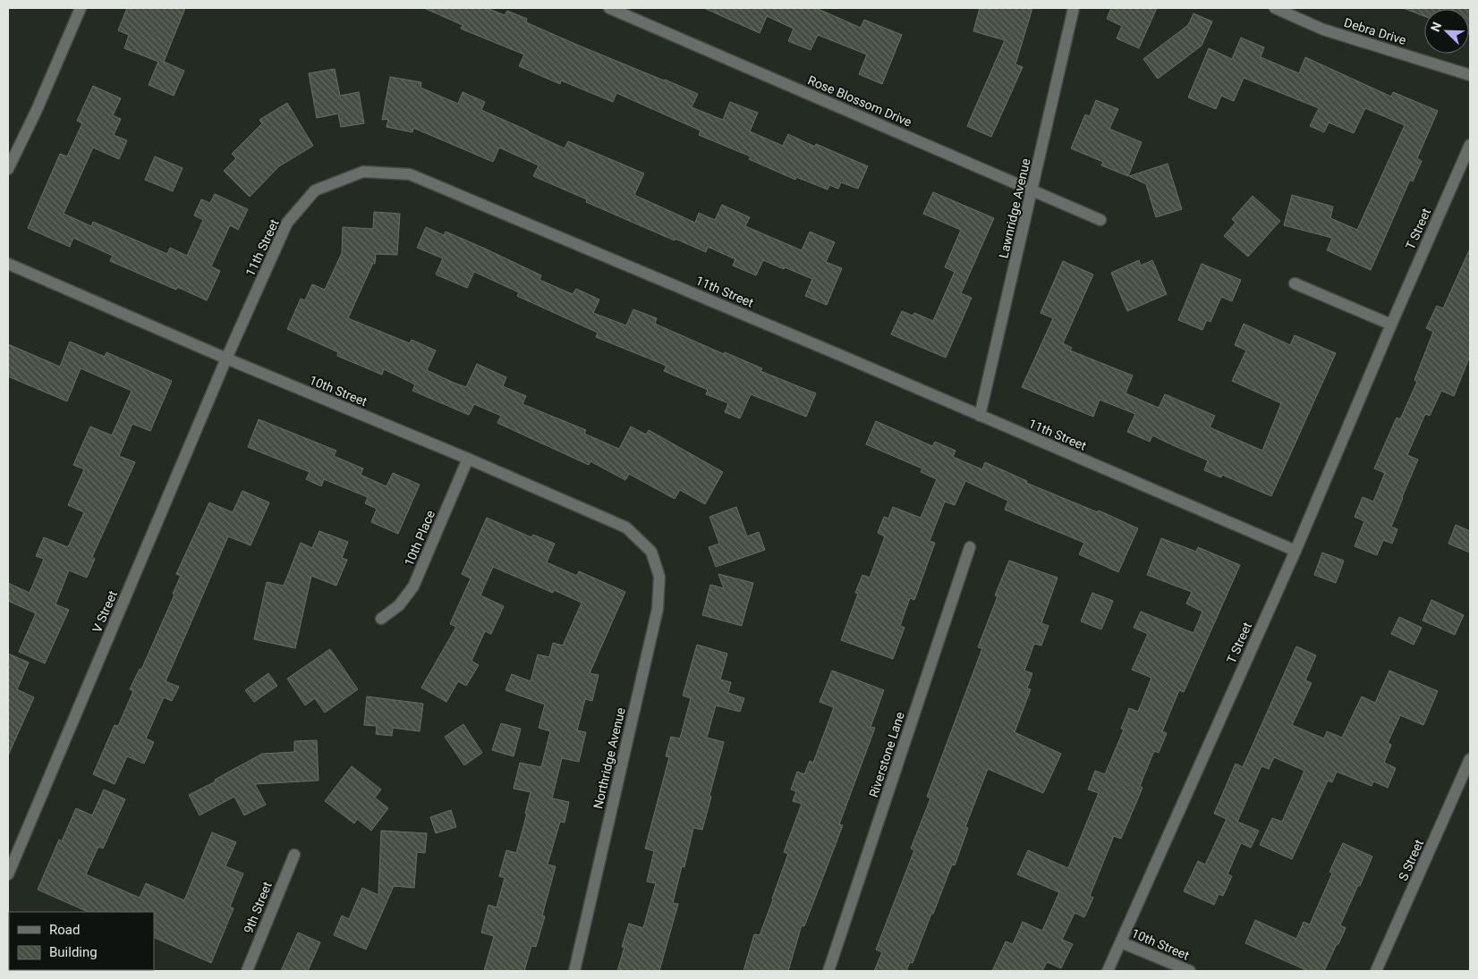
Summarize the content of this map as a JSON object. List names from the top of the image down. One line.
{"streets":{"street":["Debra Drive","Rose Blossom Drive","Lawnridge Avenue","T Street","11th Street","10th Street","10th Place","V Street","Riverstone Lane","Northridge Avenue","S Street","9th Street"]},"crossings":[["Rose Blossom Drive","Lawnridge Avenue"],["Lawnridge Avenue","11th Street"],["T Street","11th Street"],["T Street","10th Street"],["11th Street","10th Street"],["11th Street","V Street"],["10th Street","10th Place"],["10th Street","V Street"],["10th Street","Northridge Avenue"]],"legend":["Road","Building"],"north":"top left"}
